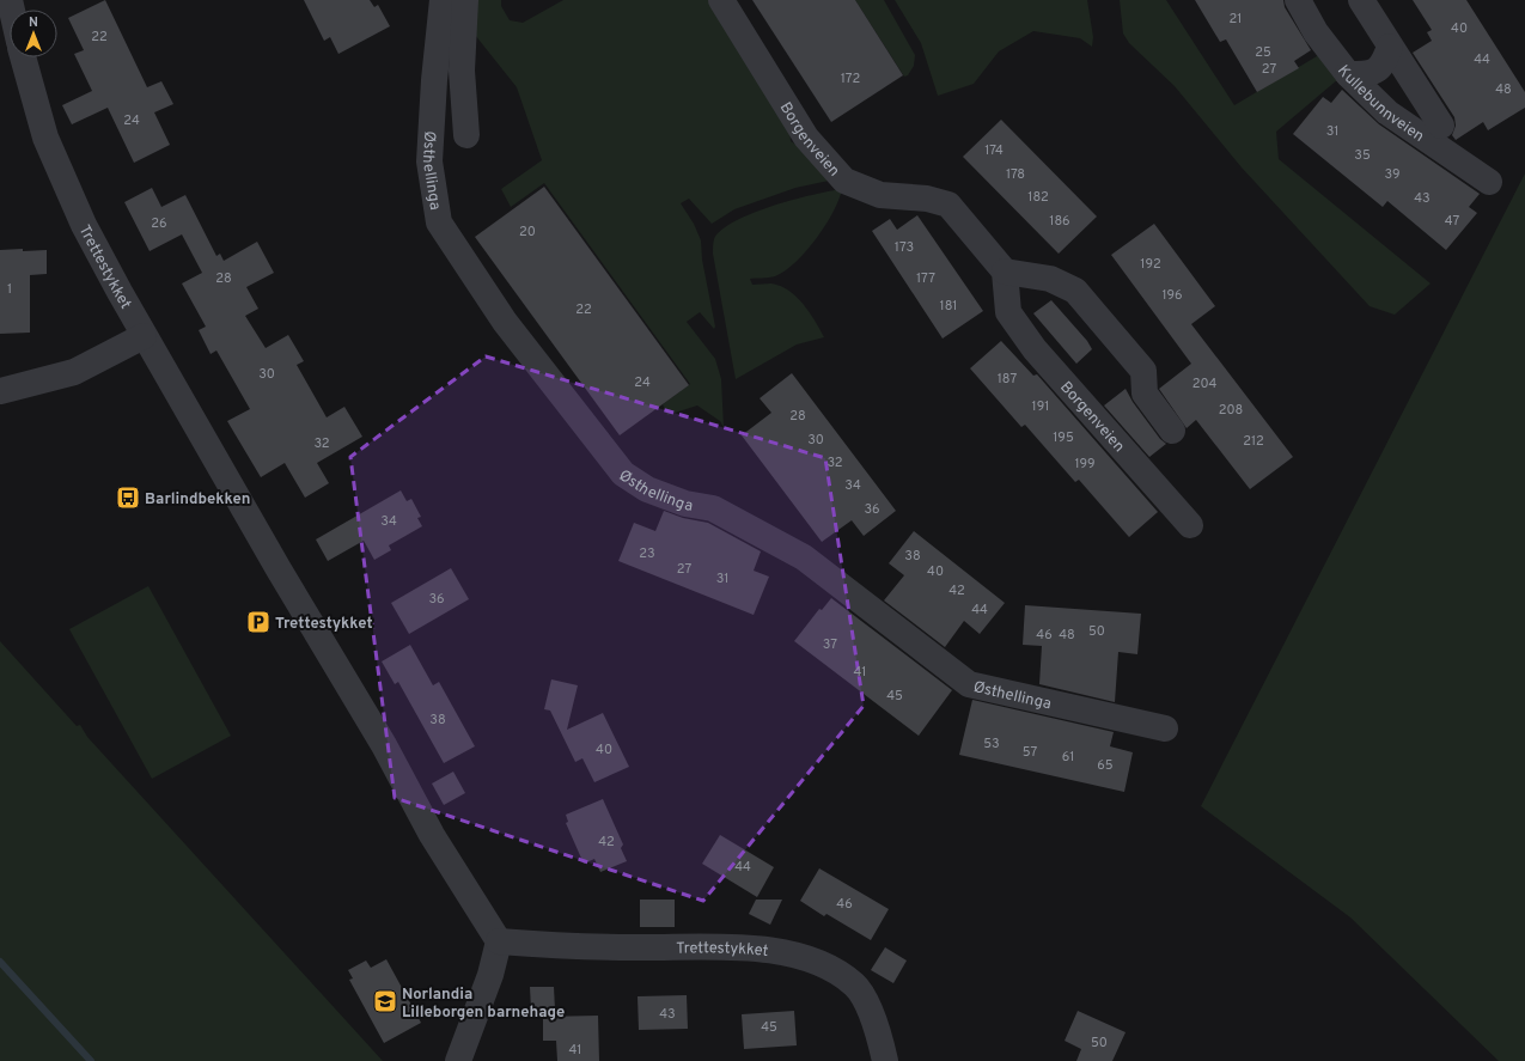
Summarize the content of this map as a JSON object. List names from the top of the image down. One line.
{"streets":{"street":["Kullebunnveien","Borgenveien","Østhellinga","Trettestykket"]},"places":{"bus stop":["Barlindbekken"],"parking":["Trettestykket"],"school or university":["Norlandia Lilleborgen barnehage"]},"house_numbers":["21","40","22","25","44","27","172","48","24","31","174","35","178","39","182","43","186","47","26","20","173","192","28","177","1","196","181","22","30","187","24","204","191","208","28","195","30","212","32","32","199","34","36","34","23","38","27","40","31","42","36","44","50","46","48","37","41","45","38","53","40","57","61","65","42","44","46","43","45","50","41"],"north":"top"}
